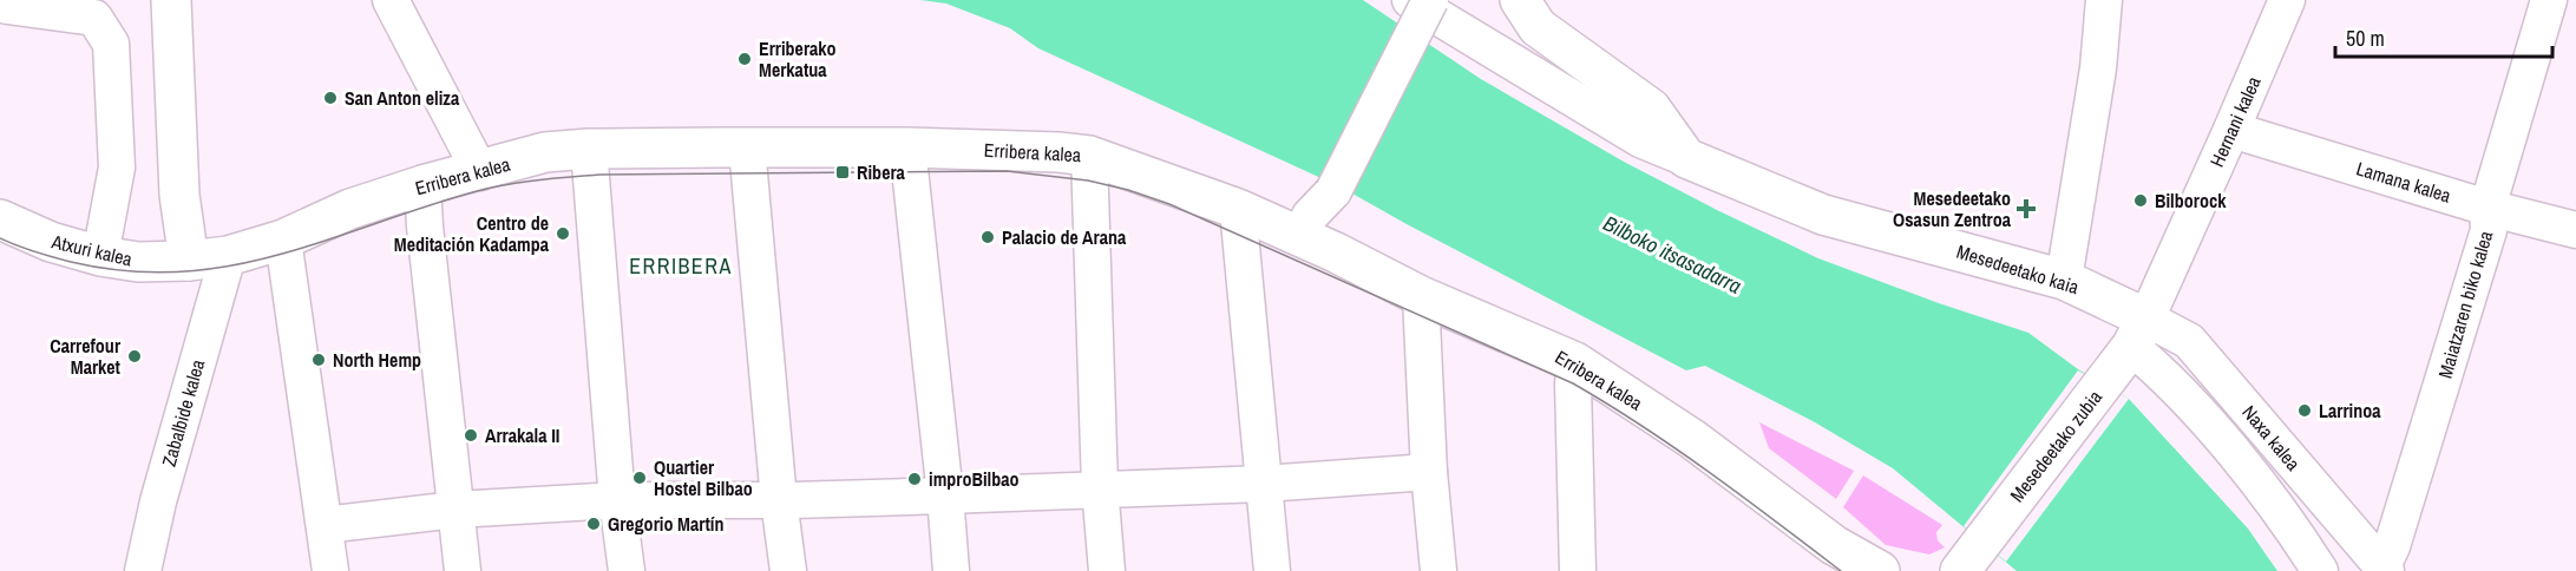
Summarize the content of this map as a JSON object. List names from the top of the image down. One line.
{"streets":{"street":["Hernani kalea","Erribera kalea","Lamana kalea","Atxuri kalea","Mesedeetako kaia","Maiatzaren biko kalea","Zabalbide kalea","Naxa kalea","Mesedeetako zubia"]},"crossings":[["Hernani kalea","Lamana kalea"],["Hernani kalea","Mesedeetako kaia"],["Hernani kalea","Naxa kalea"],["Hernani kalea","Mesedeetako zubia"],["Erribera kalea","Atxuri kalea"],["Erribera kalea","Zabalbide kalea"],["Lamana kalea","Maiatzaren biko kalea"],["Mesedeetako kaia","Naxa kalea"],["Mesedeetako kaia","Mesedeetako zubia"],["Maiatzaren biko kalea","Naxa kalea"],["Naxa kalea","Mesedeetako zubia"]],"districts":["ERRIBERA"],"water":["Bilboko itsasadarra"],"places":{"other":["Erriberako Merkatua","San Anton eliza","Bilborock","Centro de Meditación Kadampa","Palacio de Arana","Carrefour Market","North Hemp","Larrinoa","Arrakala II","Quartier Hostel Bilbao","improBilbao","Gregorio Martín"],"transit":["Ribera"],"health":["Mesedeetako Osasun Zentroa"]},"scale_bar":"50 m"}
